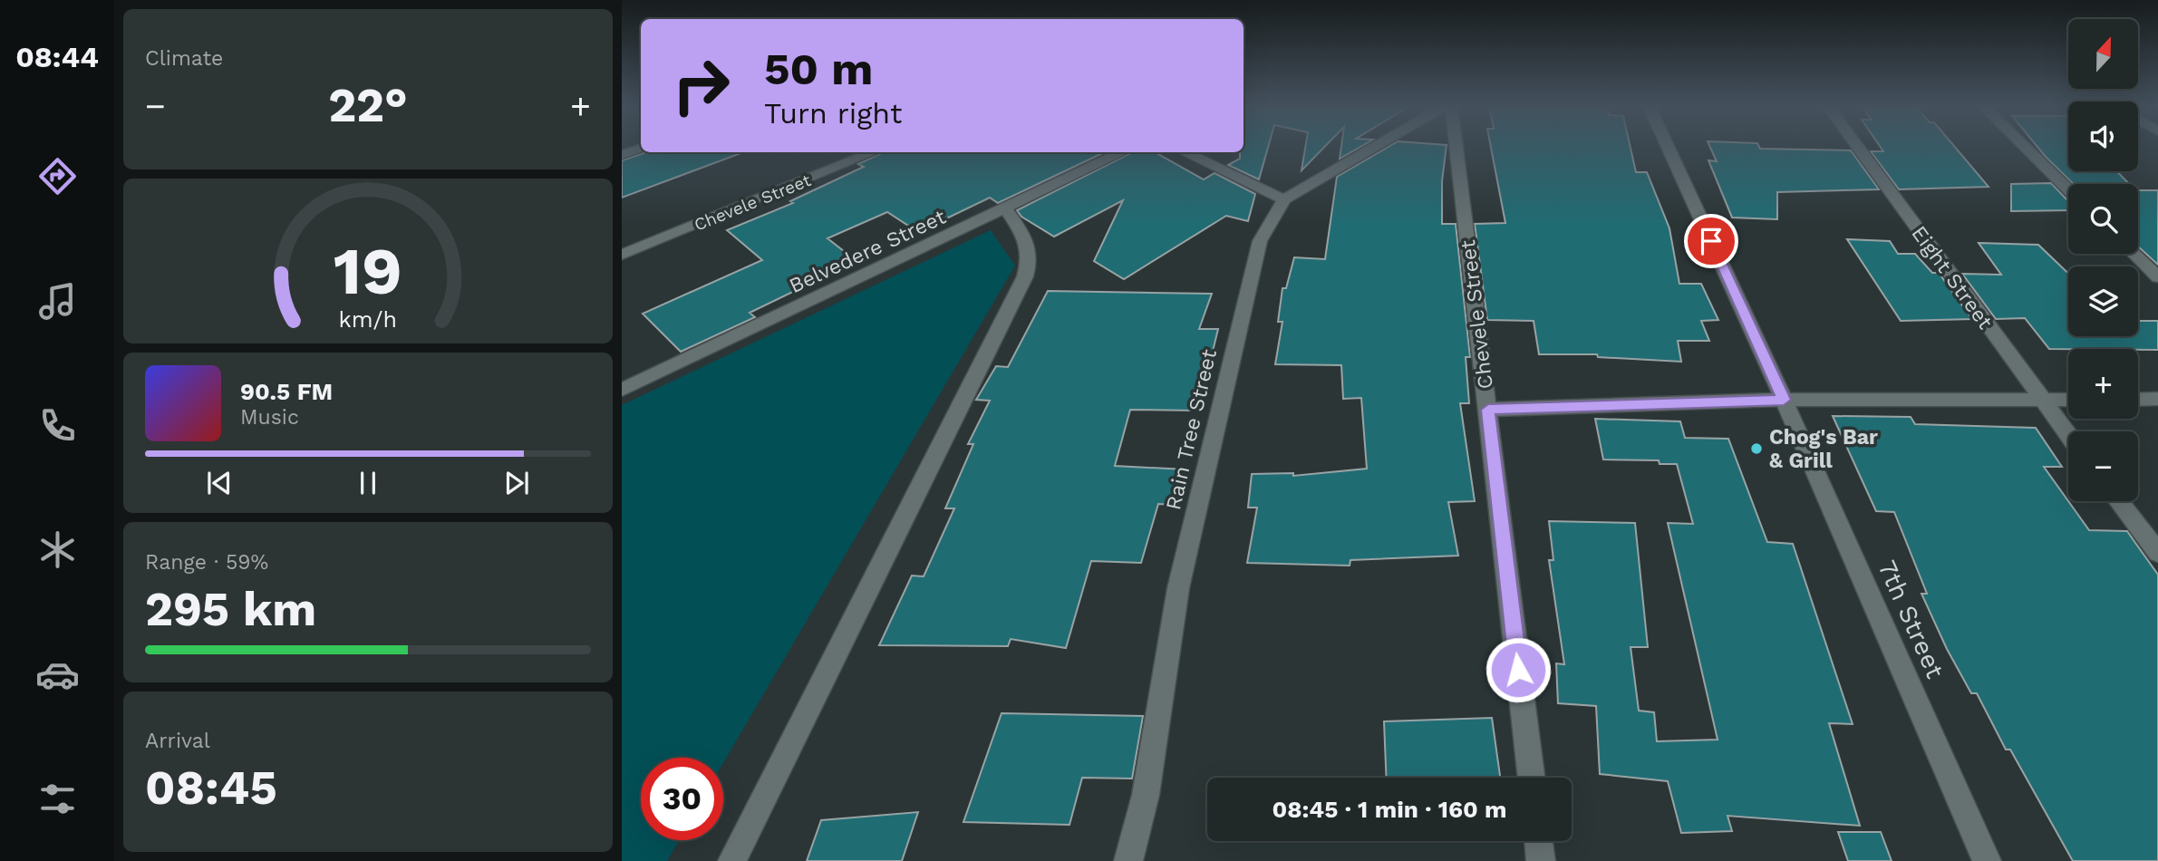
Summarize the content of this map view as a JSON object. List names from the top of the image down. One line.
{"streets":{"street":["Chevele Street","Belvedere Street","Eight Street","Rain Tree Street","7th Street"]},"places":["Chog's Bar & Grill"],"north":"top","page":{"tabs":"08:44","tile":["Climate",["Range · 59%","295 km"],["Arrival","08:45"]],"map_buttons":["+","−"],"turn":["50 m","Turn right"],"heat":["−","22°","+"],"song":["90.5 FM","Music"],"limit":"30","trip":"08:45 · 1 min · 160 m","gauge":["19","km/h"]}}
